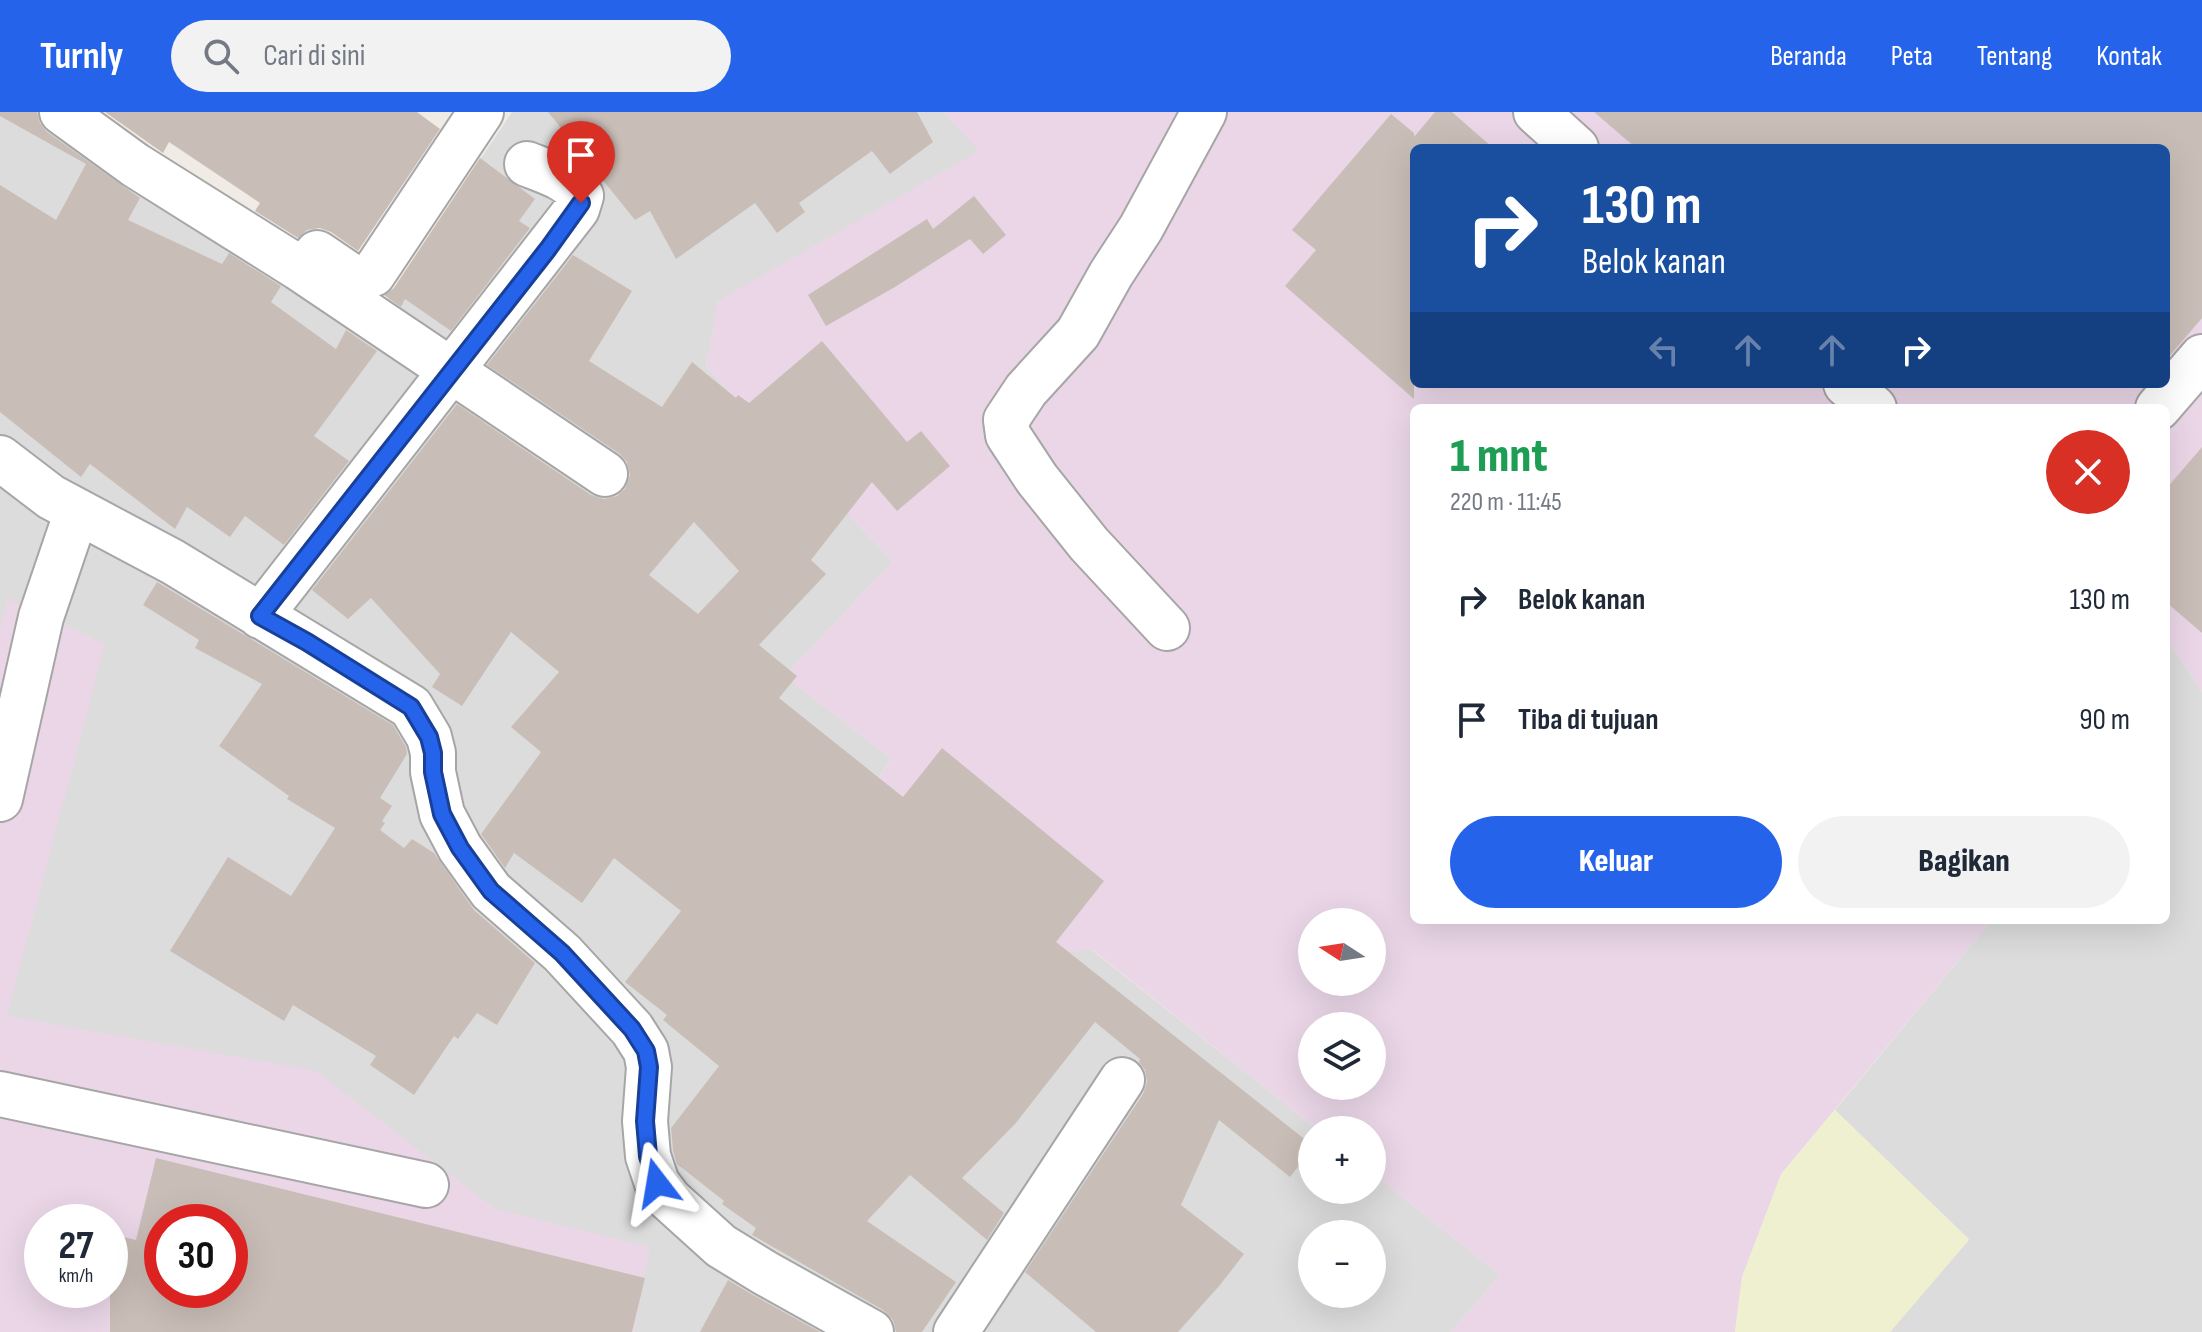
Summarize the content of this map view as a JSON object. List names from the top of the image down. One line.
{"north":"left","page":{"header":"Turnly","search":"Cari di sini","nav":["Beranda","Peta","Tentang","Kontak"],"turn":["130 m","Belok kanan"],"heading":["1 mnt","220 m · 11:45"],"list":[{"name":"Belok kanan","value":"130 m"},{"name":"Tiba di tujuan","value":"90 m"}],"buttons":["Keluar","Bagikan"],"map_buttons":["+","−"],"speed":"27 km/h","limit":"30"}}
